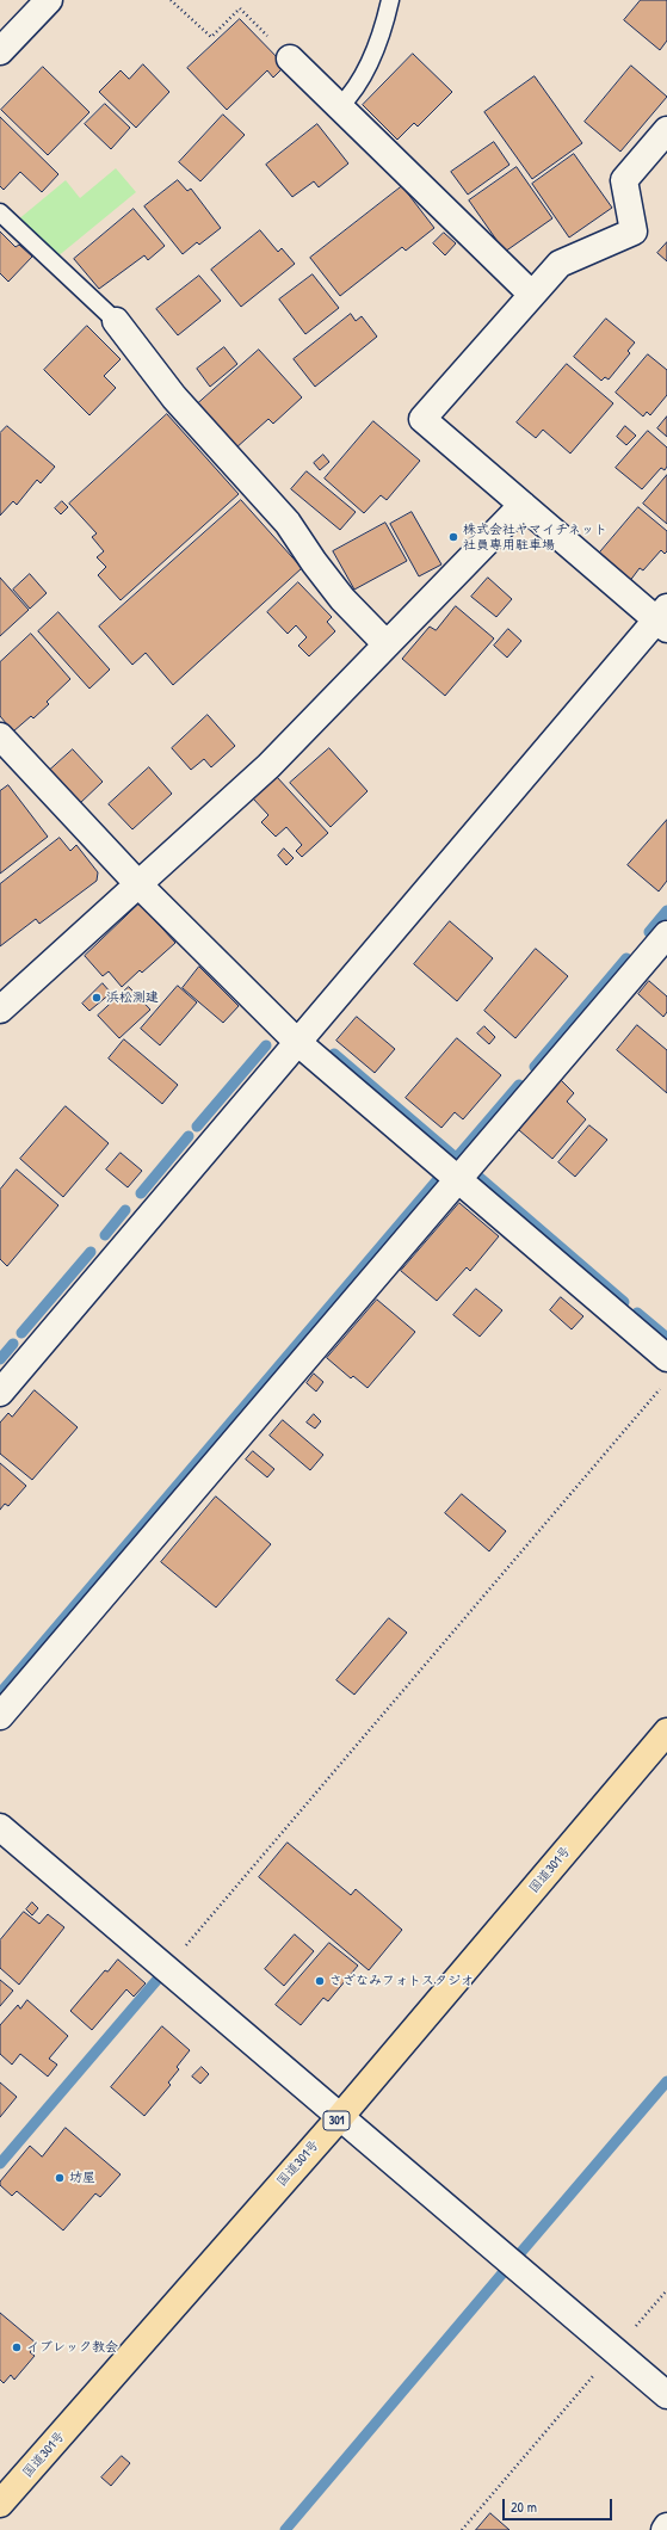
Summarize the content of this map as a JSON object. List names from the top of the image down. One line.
{"streets":{"highway":["国道301号","301"]},"places":["株式会社ヤマイチネット 社員専用駐車場","浜松測建","さざなみフォトスタジオ","坊屋","イブレック教会"],"scale_bar":"20 m"}
